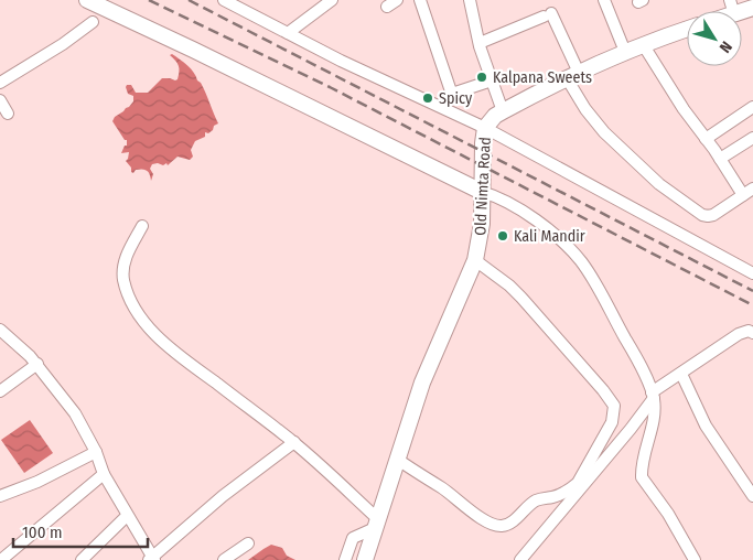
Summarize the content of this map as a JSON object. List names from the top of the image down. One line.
{"streets":{"street":["Old Nimta Road"]},"places":["Kalpana Sweets","Spicy","Kali Mandir"],"scale_bar":"100 m","north":"bottom right"}
